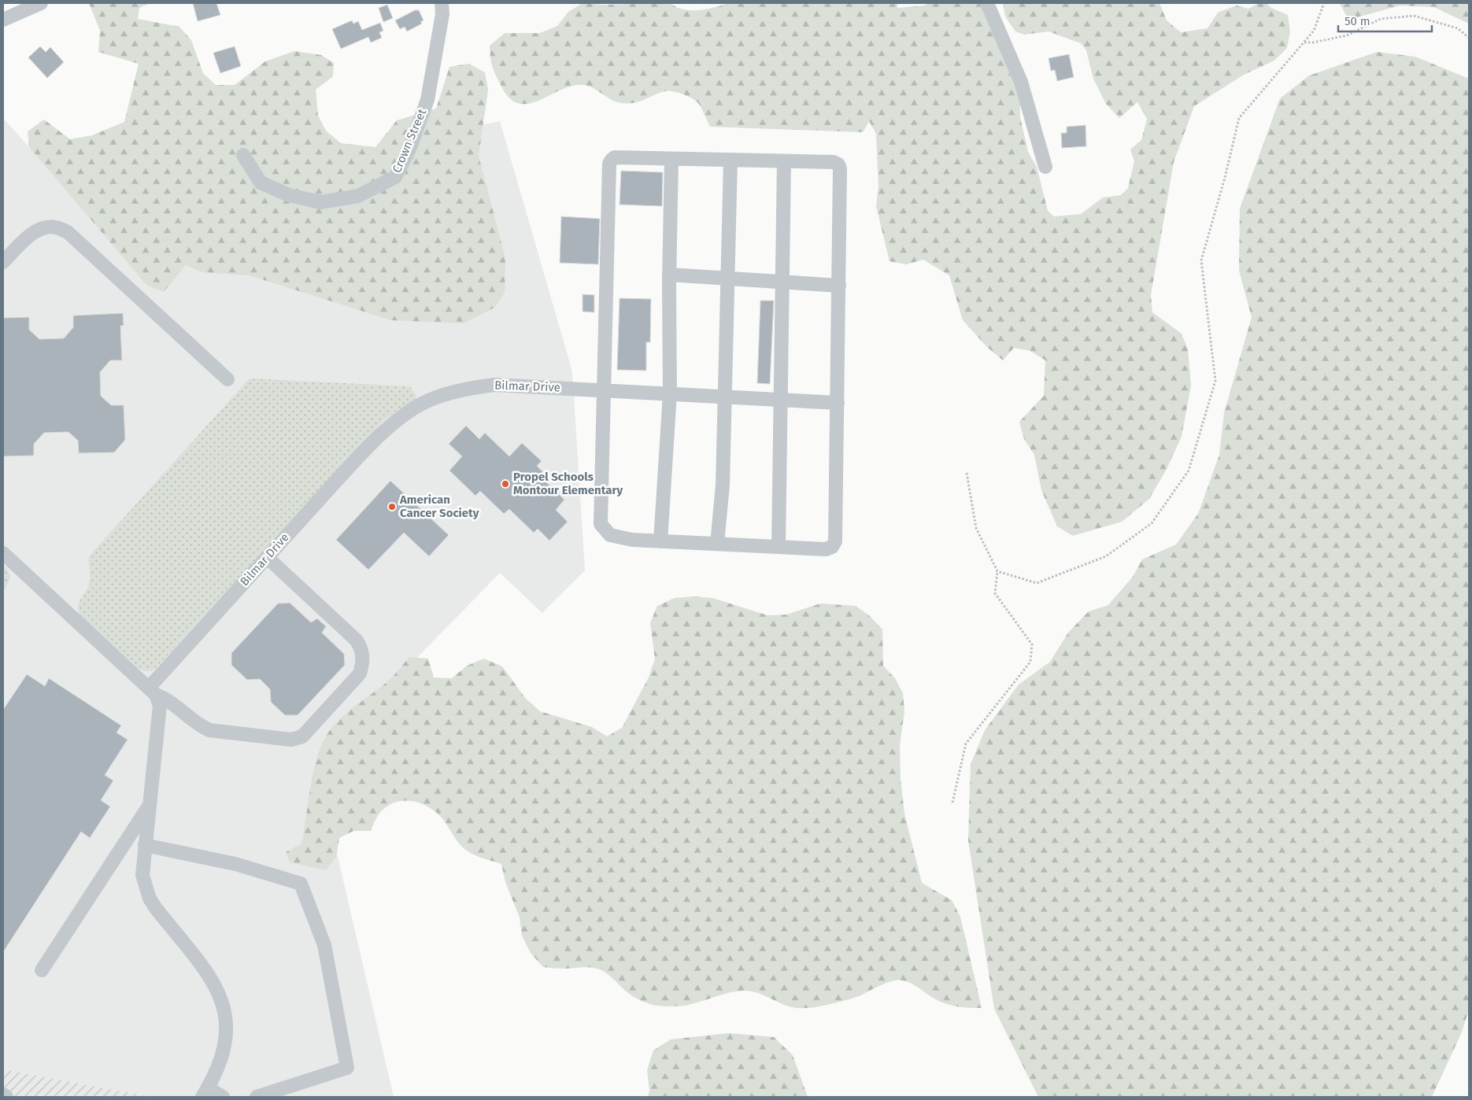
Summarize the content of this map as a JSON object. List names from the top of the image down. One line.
{"streets":{"street":["Crown Street","Bilmar Drive"]},"places":["Propel Schools Montour Elementary","American Cancer Society"],"scale_bar":"50 m"}
